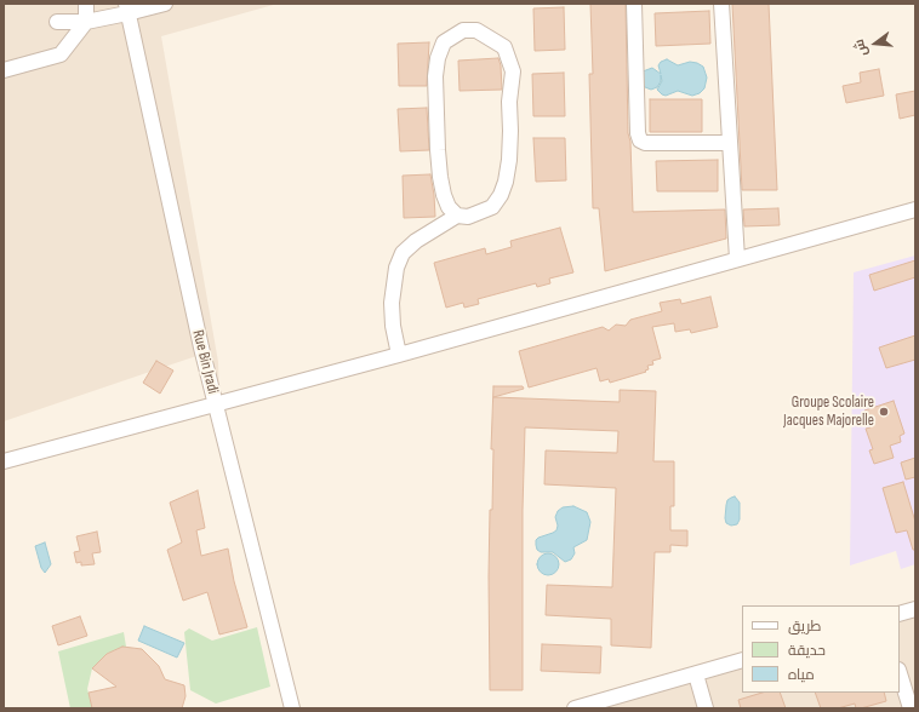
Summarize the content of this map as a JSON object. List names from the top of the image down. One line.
{"streets":{"street":["Rue Bin Jradi"]},"places":["Groupe Scolaire Jacques Majorelle"],"legend":["طريق","حديقة","مياه"],"north":"left"}
